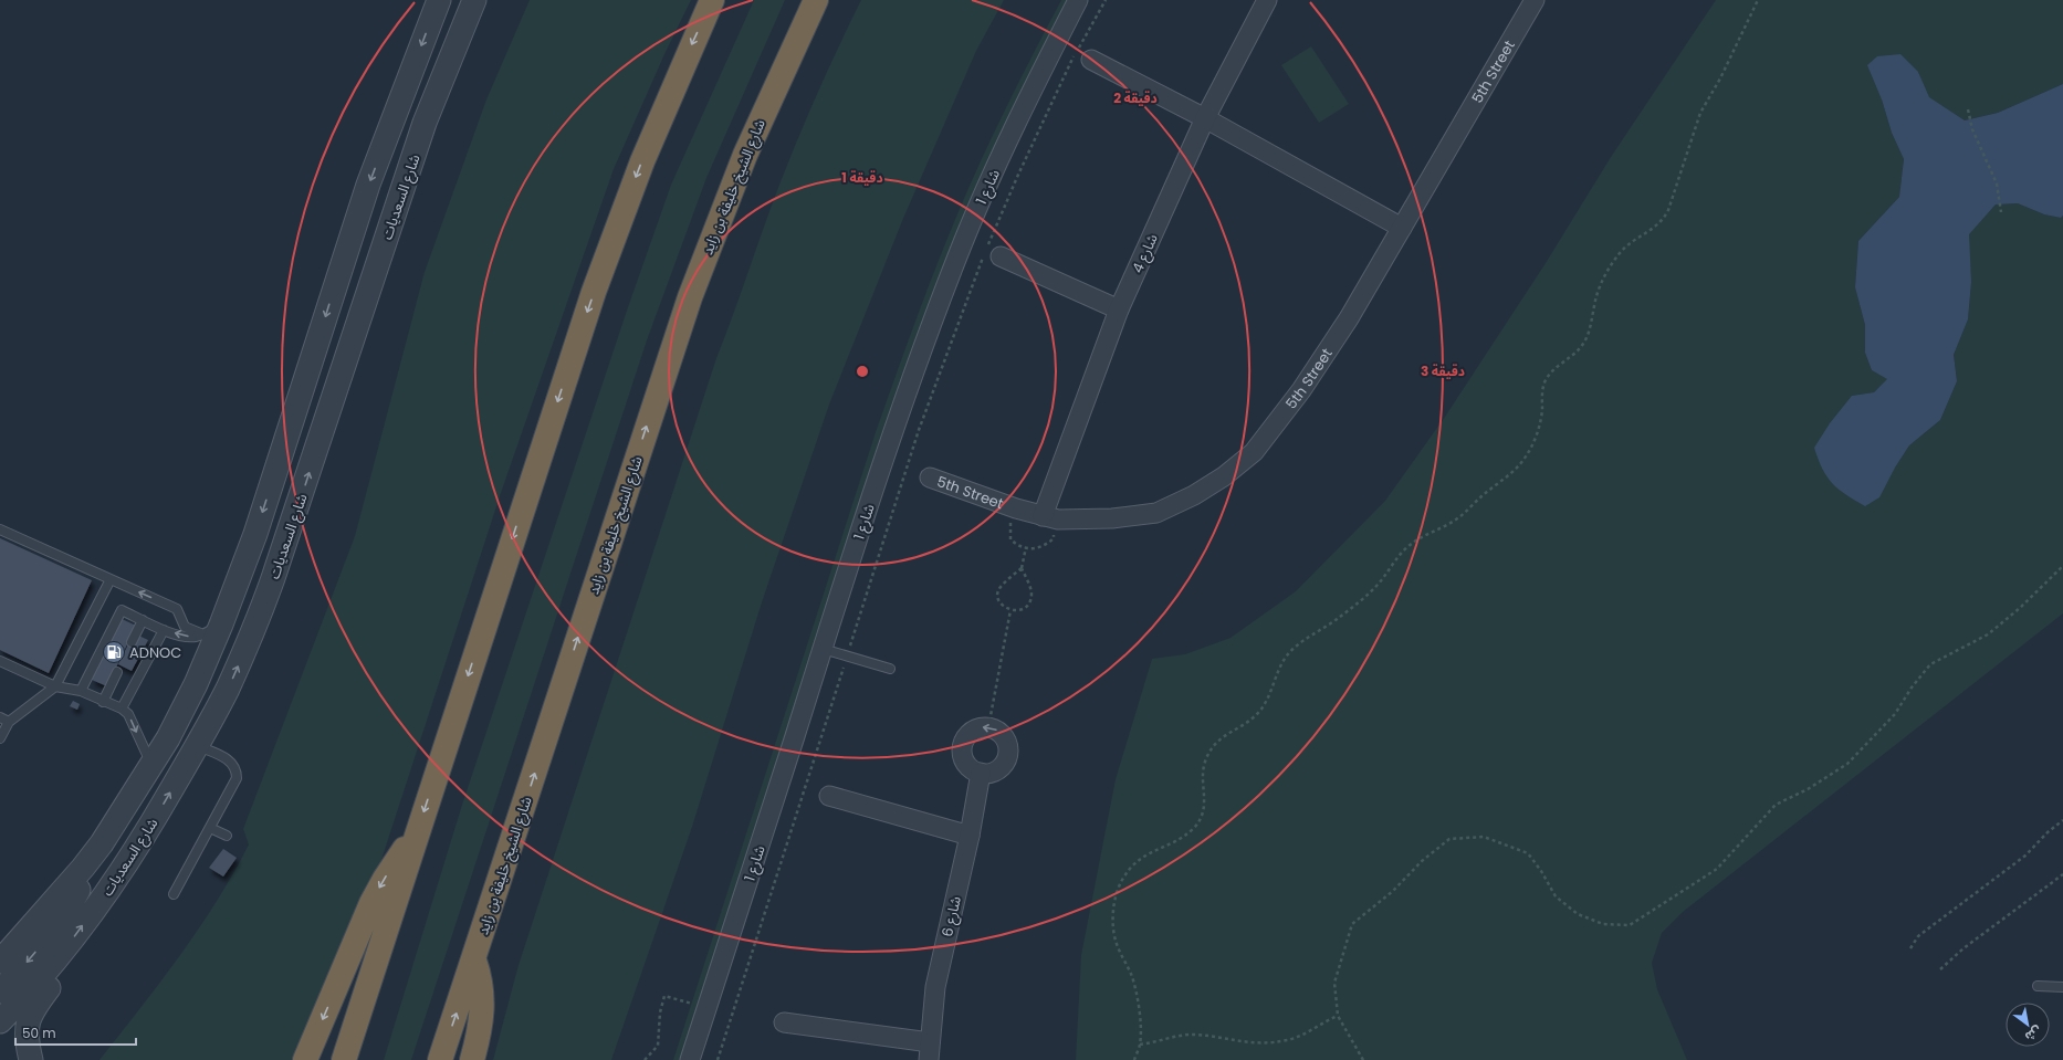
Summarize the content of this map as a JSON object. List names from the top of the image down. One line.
{"streets":{"highway":["شارع الشيخ خليفة بن زايد"],"street":["5th Street","شارع 1","شارع السعديات","شارع 4","شارع 6"]},"crossings":[["5th Street","شارع 4"]],"places":{"fuel station":["ADNOC"]},"scale_bar":"50 m","north":"bottom right","rings":["2 دقيقة","1 دقيقة","3 دقيقة"]}
